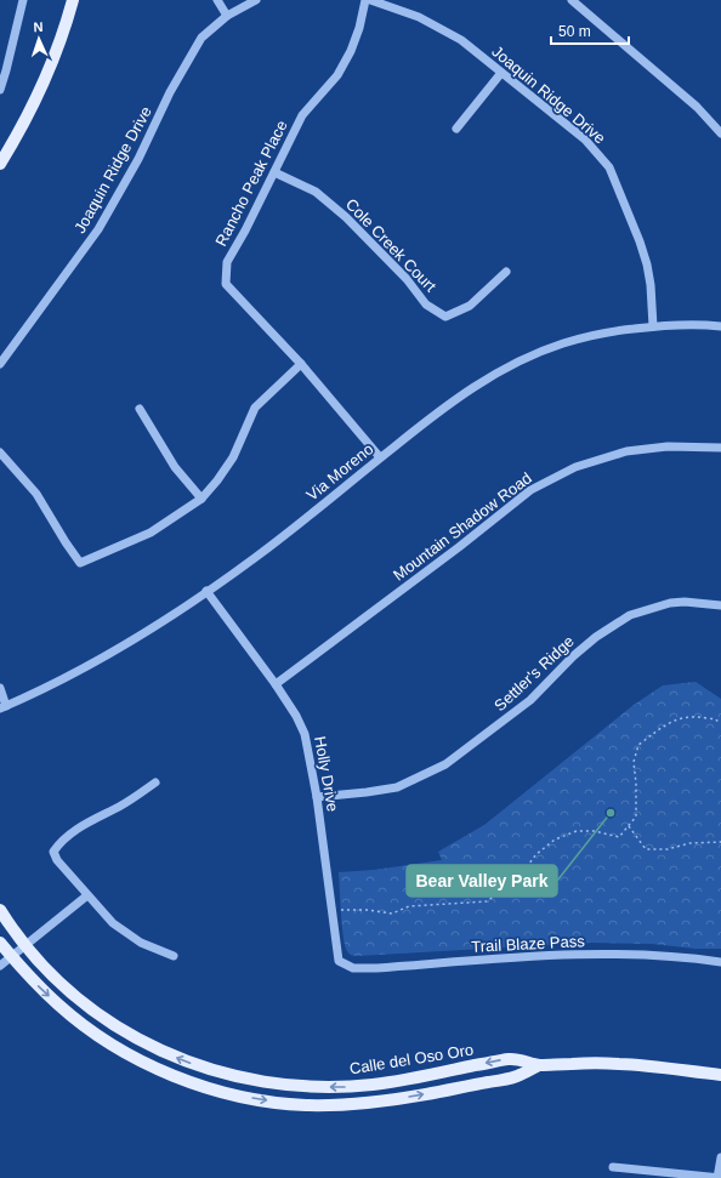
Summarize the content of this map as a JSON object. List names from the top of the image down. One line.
{"streets":{"main road":["Calle del Oso Oro"],"street":["Joaquin Ridge Drive","Rancho Peak Place","Cole Creek Court","Via Moreno","Mountain Shadow Road","Settler's Ridge","Holly Drive","Trail Blaze Pass"]},"crossings":[["Joaquin Ridge Drive","Via Moreno"],["Rancho Peak Place","Cole Creek Court"],["Rancho Peak Place","Via Moreno"],["Via Moreno","Holly Drive"],["Mountain Shadow Road","Holly Drive"],["Settler's Ridge","Holly Drive"],["Holly Drive","Trail Blaze Pass"]],"places":["Bear Valley Park"],"scale_bar":"50 m","north":"top"}
